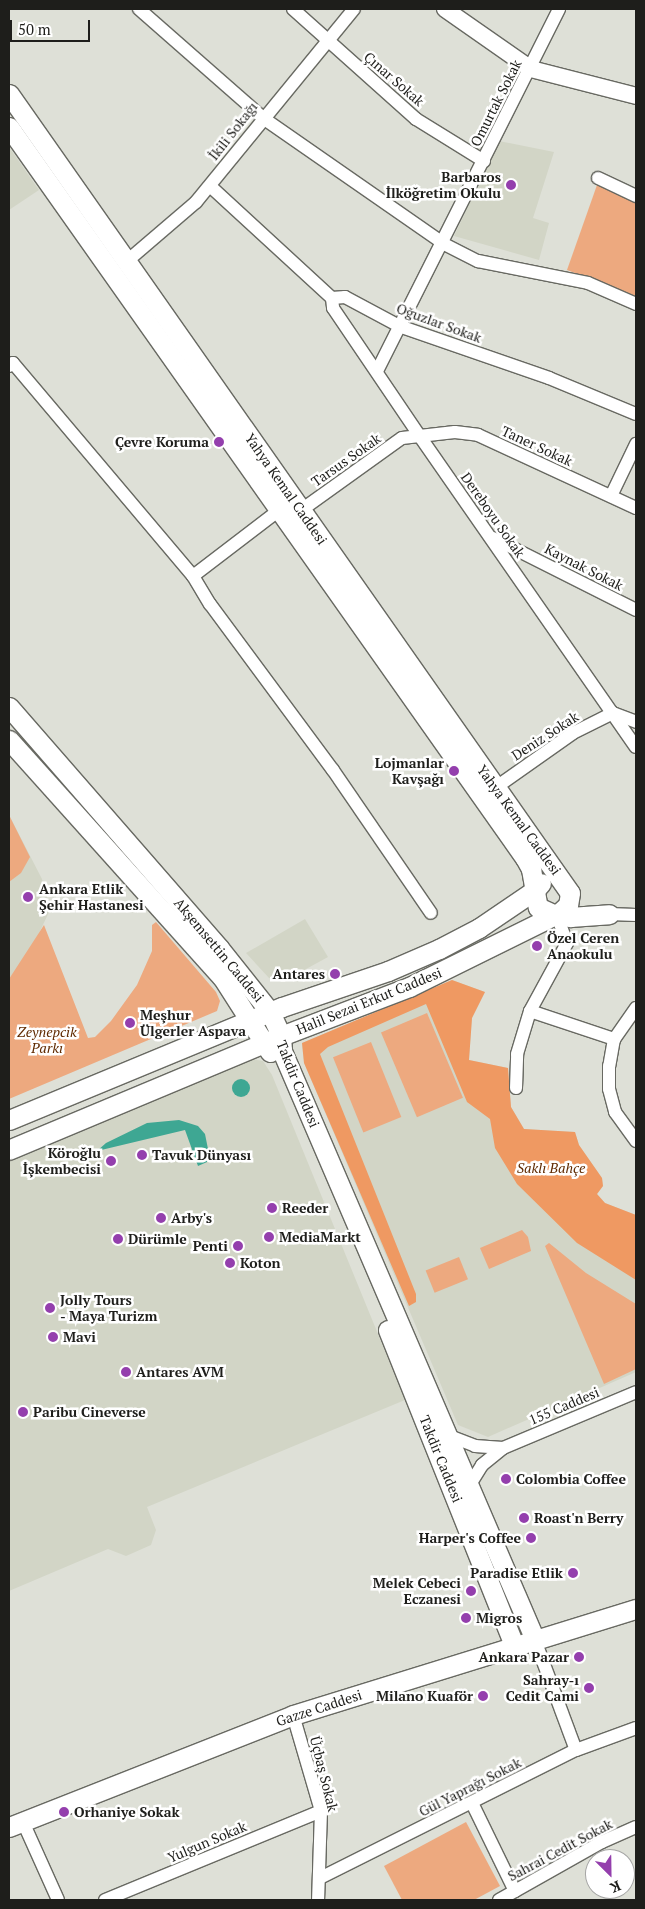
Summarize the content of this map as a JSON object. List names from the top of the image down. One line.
{"streets":{"main road":["Yahya Kemal Caddesi","Akşemsettin Caddesi","Halil Sezai Erkut Caddesi","Takdir Caddesi","Gazze Caddesi"],"street":["Çınar Sokak","Omurtak Sokak","İkili Sokağı","Oğuzlar Sokak","Taner Sokak","Tarsus Sokak","Dereboyu Sokak","Kaynak Sokak","Deniz Sokak","155 Caddesi","Üçbaş Sokak","Gül Yaprağı Sokak","Yulgun Sokak","Sahrai Cedit Sokak"]},"crossings":[["Çınar Sokak","Omurtak Sokak"],["Çınar Sokak","İkili Sokağı"],["Omurtak Sokak","Oğuzlar Sokak"],["Omurtak Sokak","Dereboyu Sokak"],["İkili Sokağı","Yahya Kemal Caddesi"],["Oğuzlar Sokak","Dereboyu Sokak"],["Taner Sokak","Tarsus Sokak"],["Taner Sokak","Dereboyu Sokak"],["Tarsus Sokak","Yahya Kemal Caddesi"],["Tarsus Sokak","Dereboyu Sokak"],["Yahya Kemal Caddesi","Deniz Sokak"],["Yahya Kemal Caddesi","Halil Sezai Erkut Caddesi"],["Dereboyu Sokak","Kaynak Sokak"],["Dereboyu Sokak","Deniz Sokak"],["Akşemsettin Caddesi","Halil Sezai Erkut Caddesi"],["Halil Sezai Erkut Caddesi","Takdir Caddesi"],["Takdir Caddesi","155 Caddesi"],["Takdir Caddesi","Gazze Caddesi"],["Gazze Caddesi","Üçbaş Sokak"],["Üçbaş Sokak","Gül Yaprağı Sokak"],["Üçbaş Sokak","Yulgun Sokak"]],"parks":["Zeynepcik Parkı","Saklı Bahçe"],"places":["Barbaros İlköğretim Okulu","Çevre Koruma","Lojmanlar Kavşağı","Ankara Etlik Şehir Hastanesi","Özel Ceren Anaokulu","Antares","Meşhur Ülgerler Aspava","Tavuk Dünyası","Köroğlu İşkembecisi","Reeder","Arby's","MediaMarkt","Dürümle","Penti","Koton","Jolly Tours - Maya Turizm","Mavi","Antares AVM","Paribu Cineverse","Colombia Coffee","Roast'n Berry","Harper's Coffee","Paradise Etlik","Melek Cebeci Eczanesi","Migros","Ankara Pazar","Sahray-ı Cedit Cami","Milano Kuaför","Orhaniye Sokak"],"scale_bar":"50 m","north":"bottom right"}
